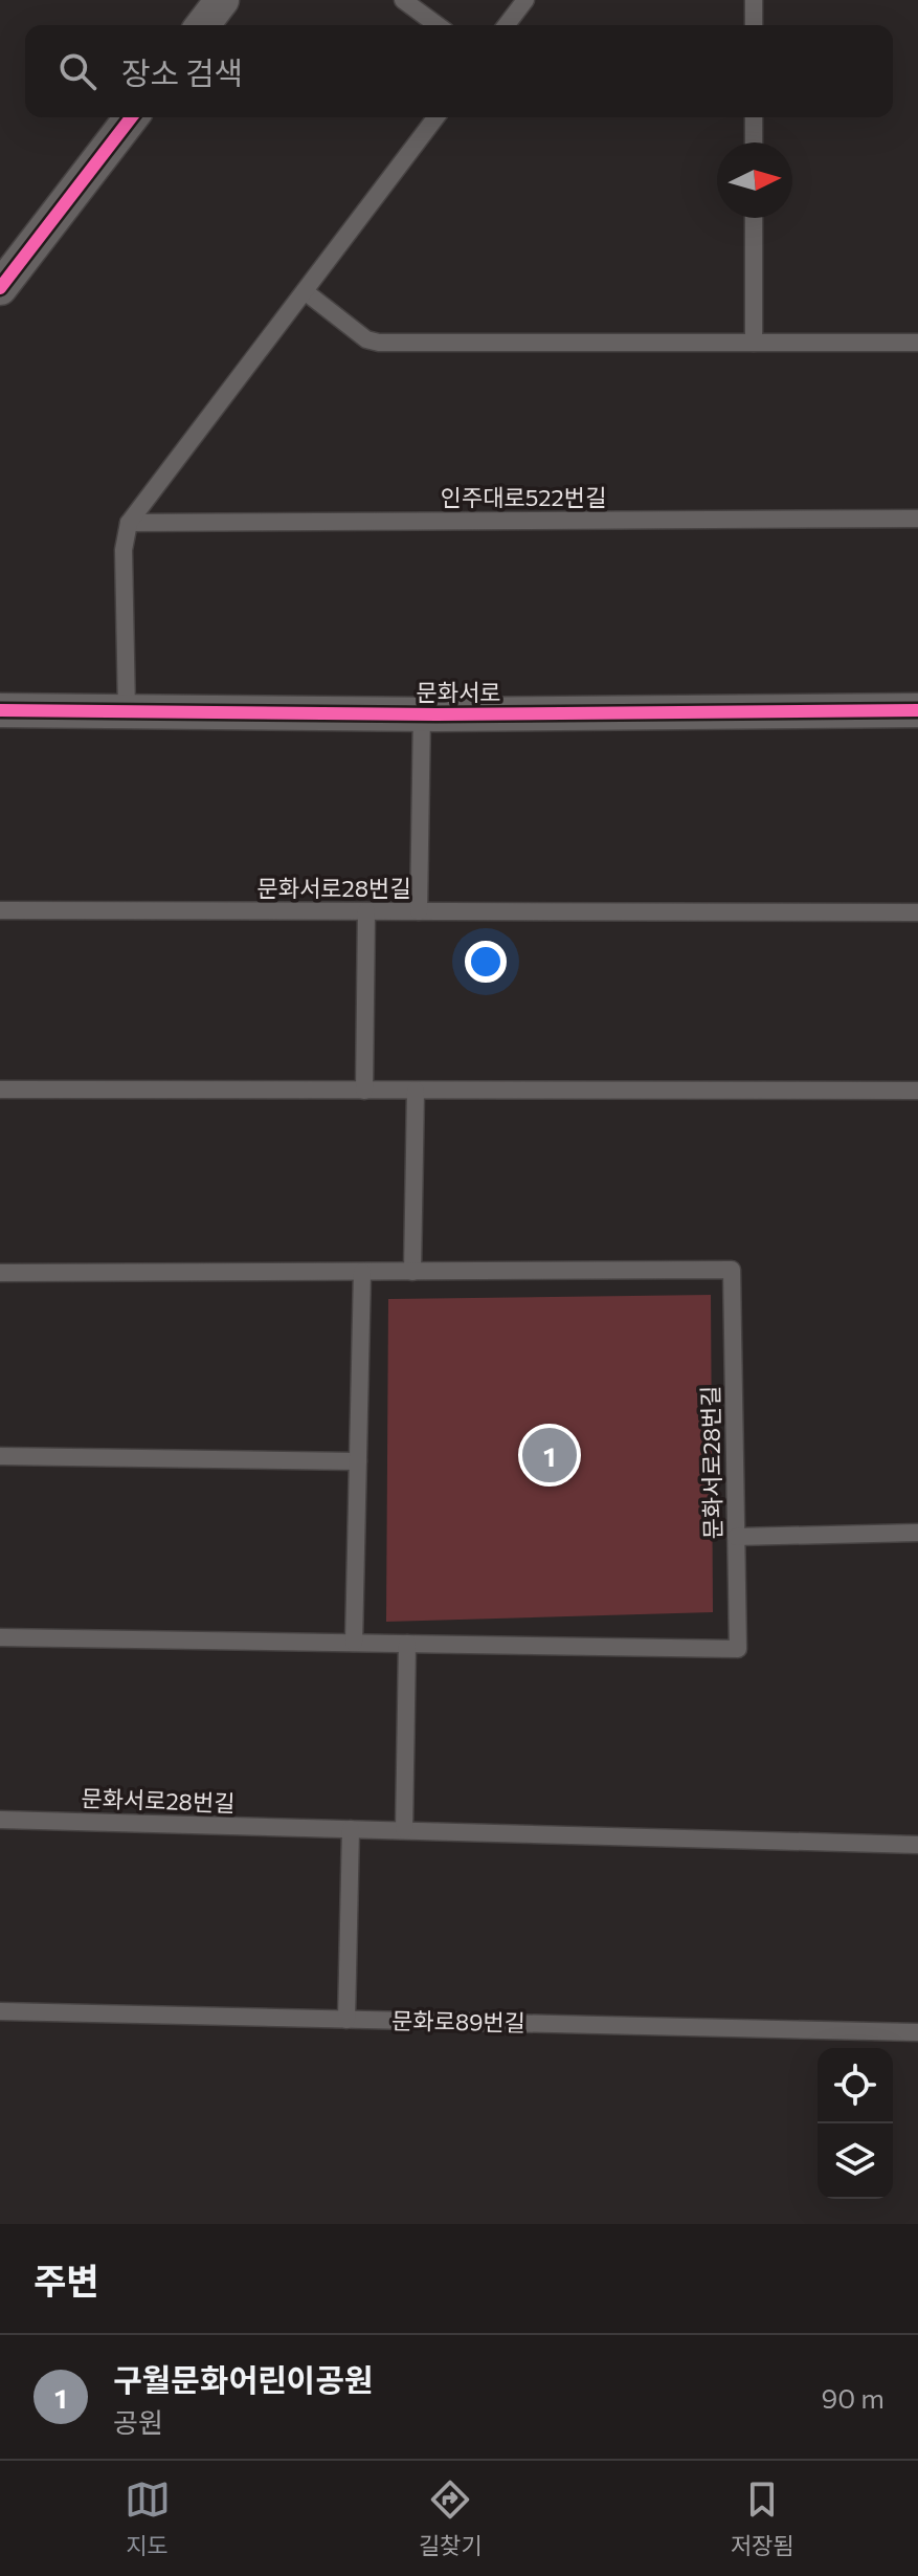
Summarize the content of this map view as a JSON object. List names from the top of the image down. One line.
{"streets":{"street":["문화서로"],"lane":["인주대로522번길","문화서로28번길","문화로89번길"]},"north":"right","page":{"search":"장소 검색","pins":"1","heading":"주변","list":[{"mark":"1","name":"구월문화어린이공원","note":"공원","value":"90 m"}],"nav":["지도","길찾기","저장됨"]}}
